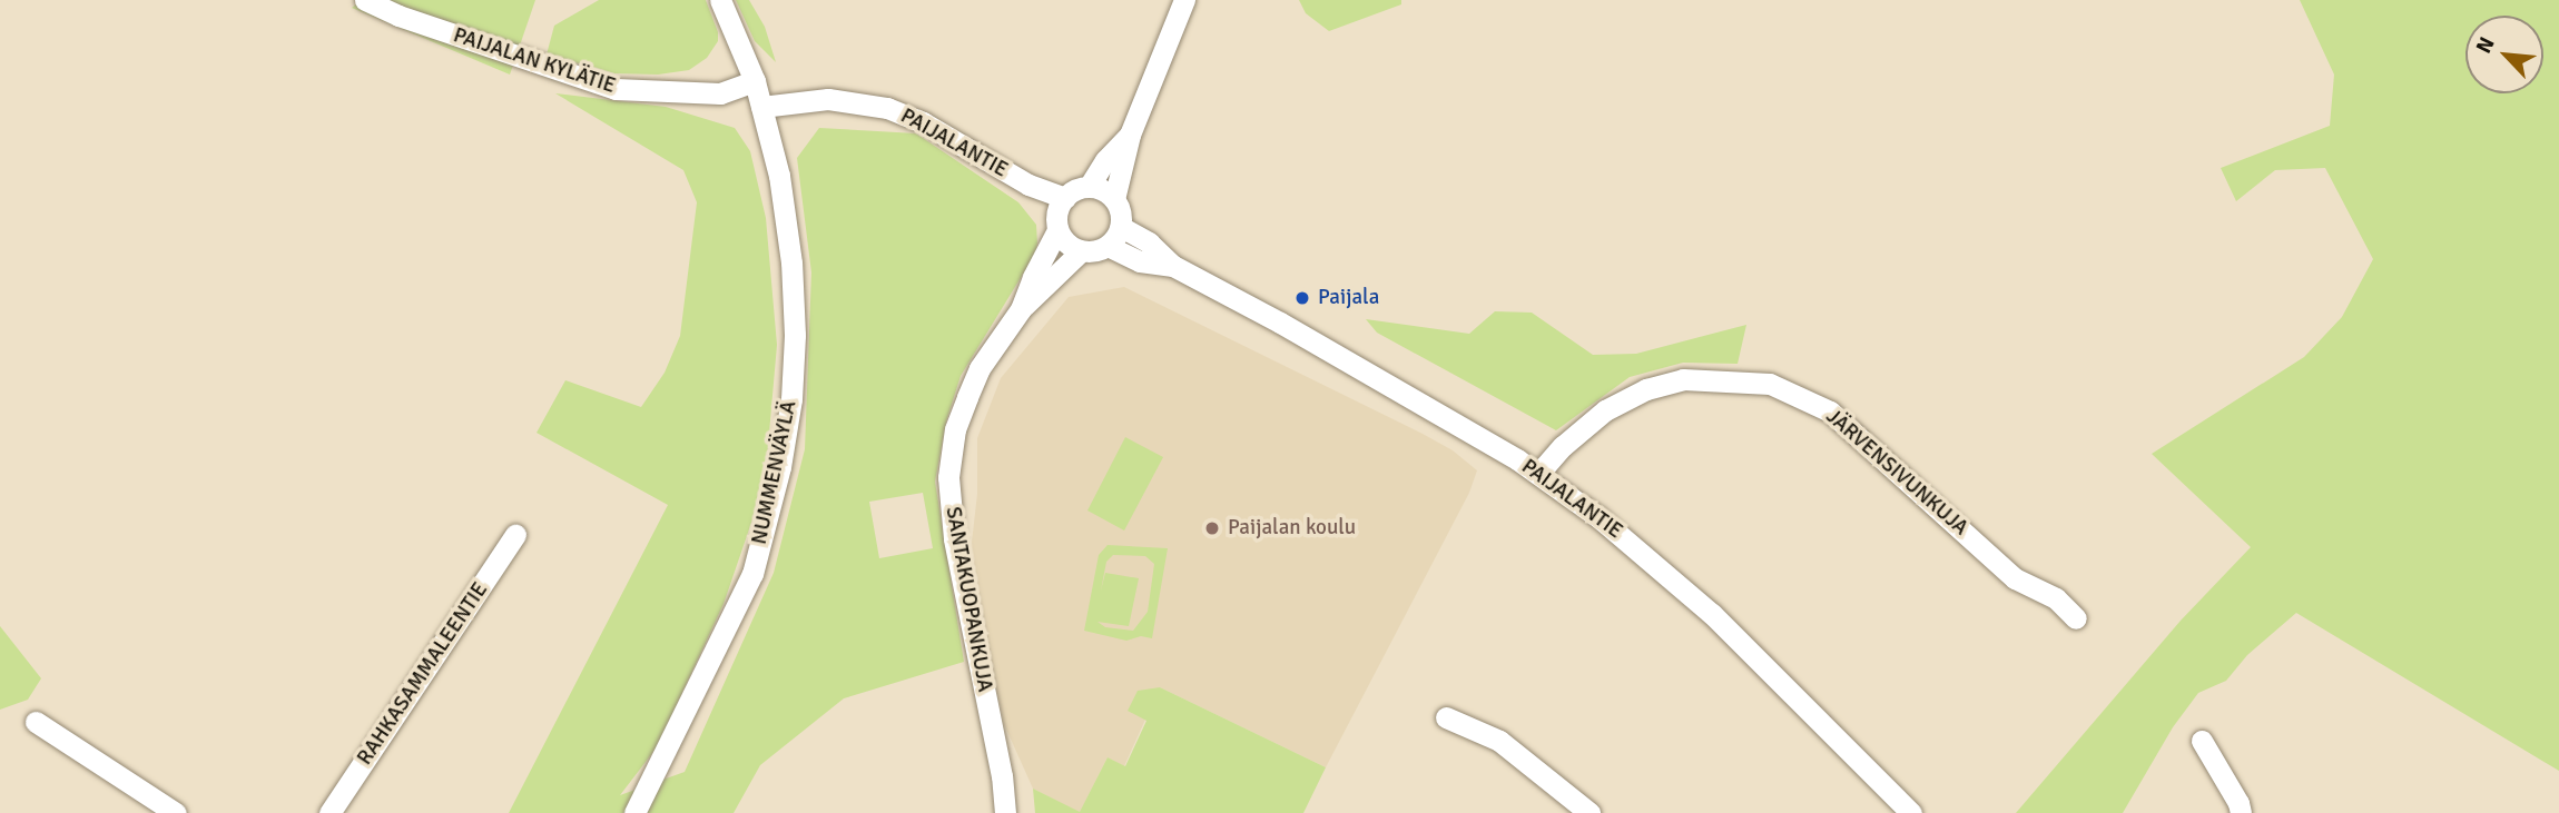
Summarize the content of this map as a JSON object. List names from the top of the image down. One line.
{"streets":{"street":["PAIJALAN KYLÄTIE","PAIJALANTIE","NUMMENVÄYLÄ","JÄRVENSIVUNKUJA","SANTAKUOPANKUJA","RAHKASAMMALEENTIE"]},"crossings":[["PAIJALANTIE","NUMMENVÄYLÄ"],["PAIJALANTIE","JÄRVENSIVUNKUJA"],["PAIJALANTIE","SANTAKUOPANKUJA"]],"places":["Paijala","Paijalan koulu"],"north":"top left"}
